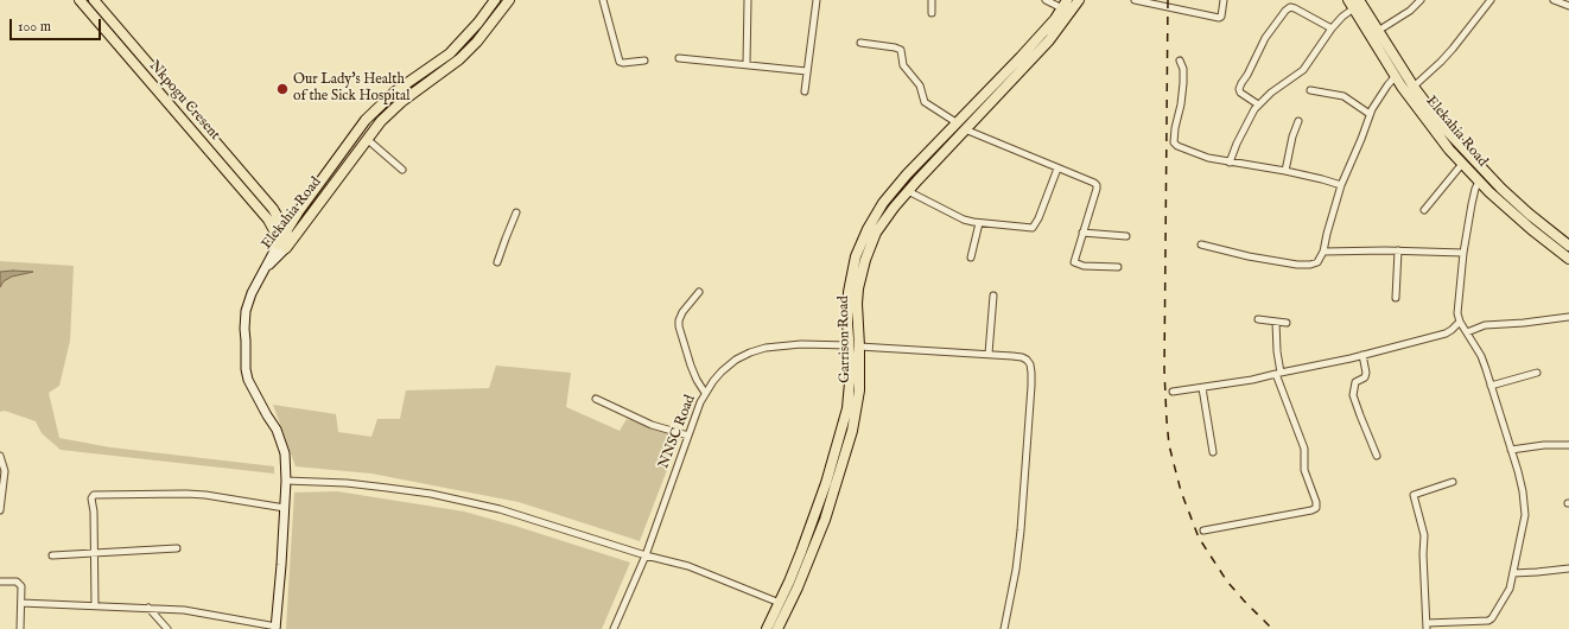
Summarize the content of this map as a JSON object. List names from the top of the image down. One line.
{"streets":{"main road":["Nkpogu Cresent","Elekahia Road","Garrison Road"],"street":["NNSC Road"]},"crossings":[["Nkpogu Cresent","Elekahia Road"],["Garrison Road","NNSC Road"]],"places":["Our Lady's Health of the Sick Hospital"],"scale_bar":"100 m"}
